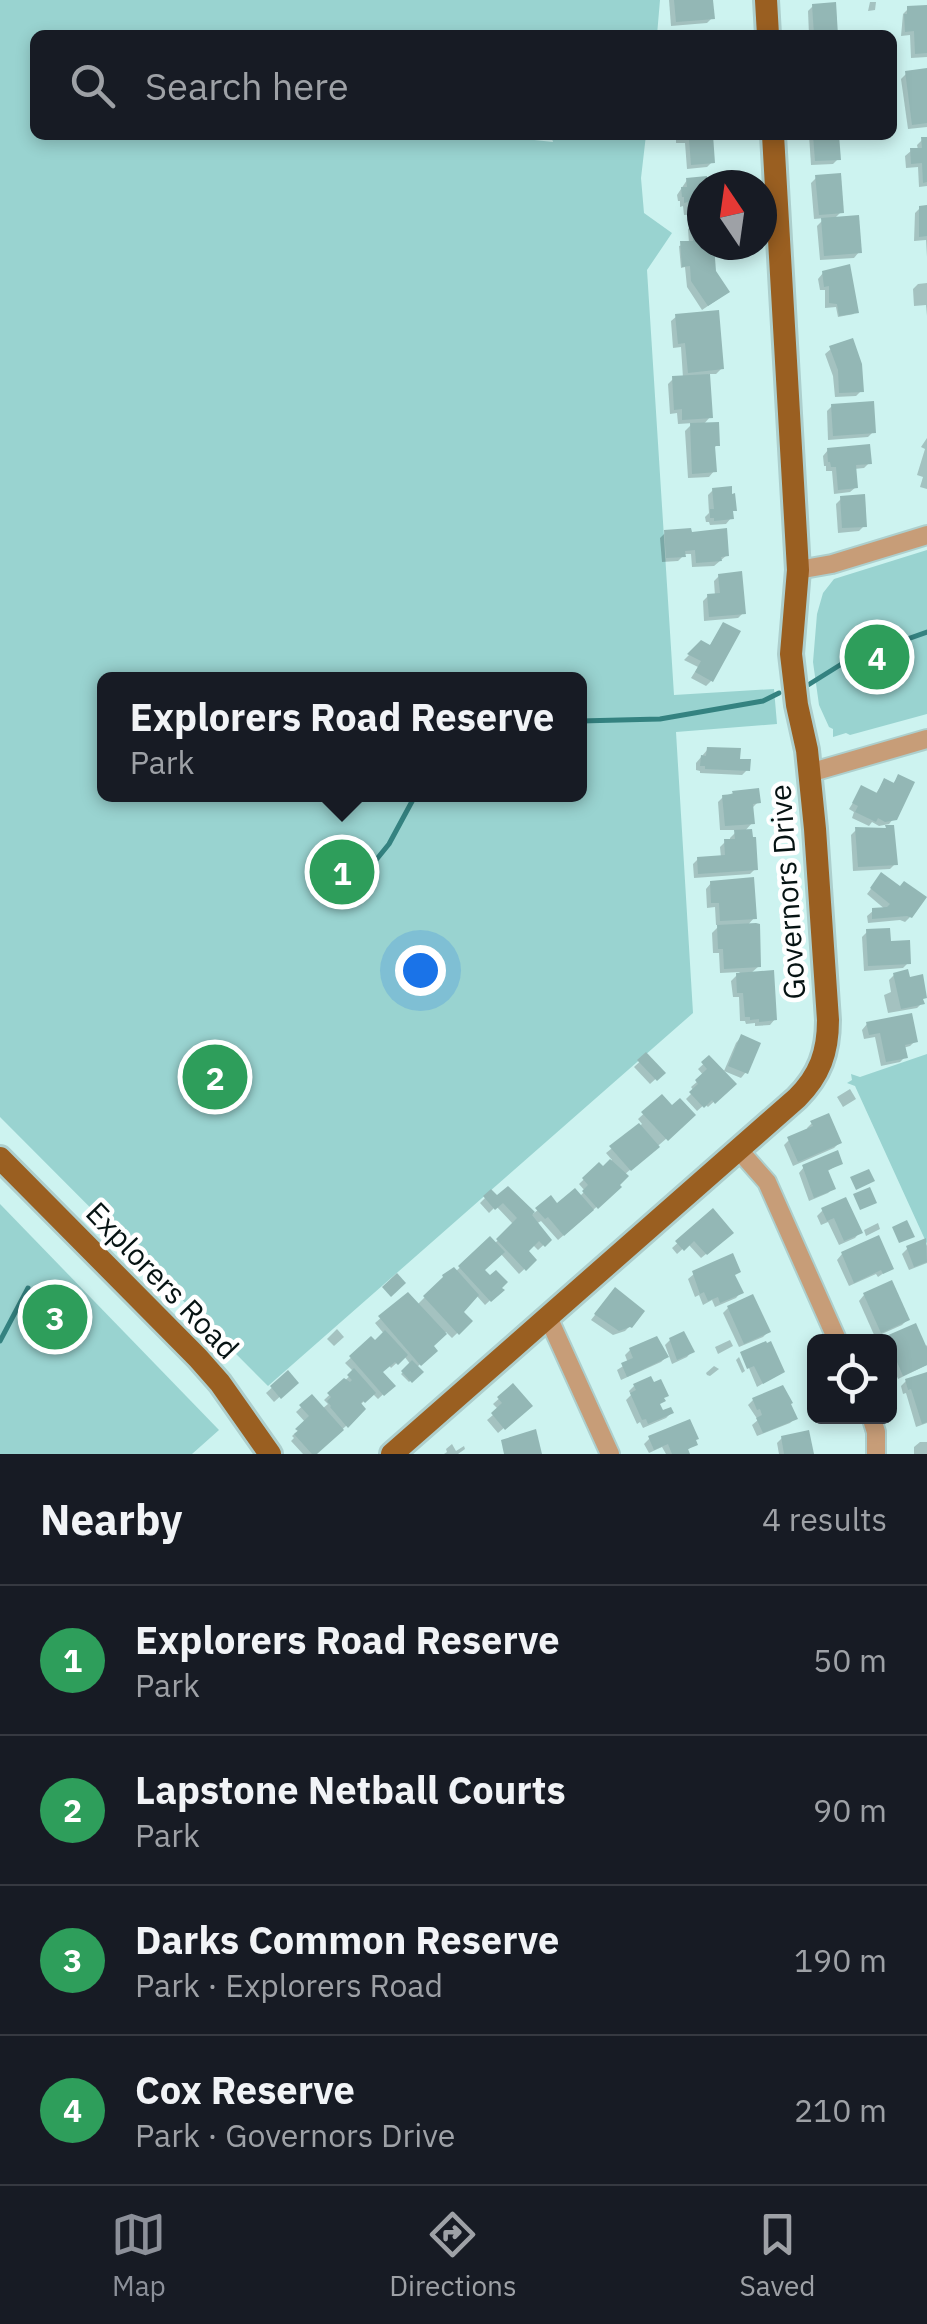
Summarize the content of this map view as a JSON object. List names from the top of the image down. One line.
{"streets":{"main road":["Governors Drive","Explorers Road"]},"north":"top","page":{"search":"Search here","pins":["4","1","2","3"],"popup":["Explorers Road Reserve","Park"],"heading":["Nearby","4 results"],"list":[{"mark":"1","name":"Explorers Road Reserve","note":"Park","value":"50 m"},{"mark":"2","name":"Lapstone Netball Courts","note":"Park","value":"90 m"},{"mark":"3","name":"Darks Common Reserve","note":"Park · Explorers Road","value":"190 m"},{"mark":"4","name":"Cox Reserve","note":"Park · Governors Drive","value":"210 m"}],"nav":["Map","Directions","Saved"]}}
